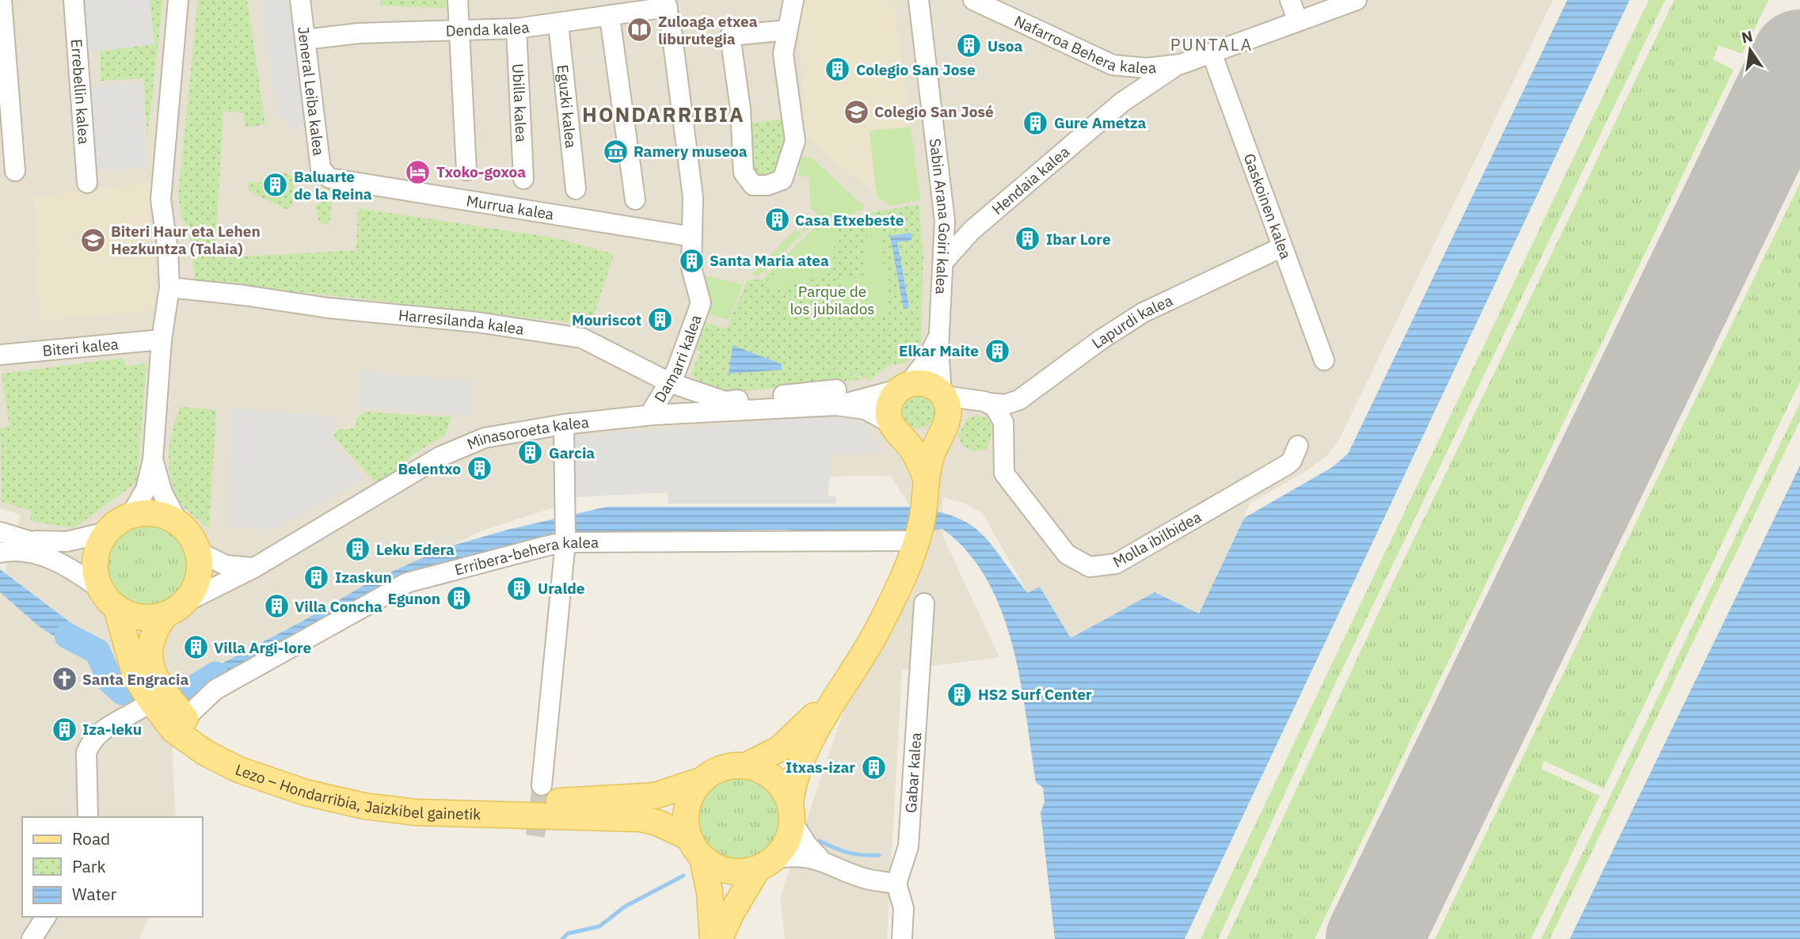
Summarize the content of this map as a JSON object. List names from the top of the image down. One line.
{"streets":{"main road":["Lezo – Hondarribia, Jaizkibel gainetik"],"street":["Denda kalea","Nafarroa Behera kalea","Jeneral Leiba kalea","Errebellin kalea","Ubilla kalea","Eguzki kalea","Hendaia kalea","Gaskoinen kalea","Murrua kalea","Sabin Arana Goiri kalea","Harresilanda kalea","Lapurdi kalea","Biteri kalea","Damarri kalea","Minasoroeta kalea","Molla ibilbidea","Erribera-behera kalea","Gabar kalea"]},"crossings":[["Denda kalea","Jeneral Leiba kalea"],["Denda kalea","Ubilla kalea"],["Denda kalea","Eguzki kalea"],["Denda kalea","Damarri kalea"],["Nafarroa Behera kalea","Hendaia kalea"],["Nafarroa Behera kalea","Gaskoinen kalea"],["Jeneral Leiba kalea","Murrua kalea"],["Hendaia kalea","Sabin Arana Goiri kalea"],["Gaskoinen kalea","Lapurdi kalea"],["Murrua kalea","Damarri kalea"],["Sabin Arana Goiri kalea","Minasoroeta kalea"],["Harresilanda kalea","Damarri kalea"],["Harresilanda kalea","Minasoroeta kalea"],["Lapurdi kalea","Molla ibilbidea"],["Damarri kalea","Minasoroeta kalea"],["Minasoroeta kalea","Lezo – Hondarribia, Jaizkibel gainetik"],["Erribera-behera kalea","Lezo – Hondarribia, Jaizkibel gainetik"]],"districts":["PUNTALA","HONDARRIBIA"],"parks":["Parque de los jubilados"],"places":{"library":["Zuloaga etxea liburutegia"],"building":["Usoa","Colegio San Jose","Gure Ametza","Baluarte de la Reina","Casa Etxebeste","Ibar Lore","Santa Maria atea","Mouriscot","Elkar Maite","Garcia","Belentxo","Leku Edera","Izaskun","Uralde","Egunon","Villa Concha","Villa Argi-lore","HS2 Surf Center","Iza-leku","Itxas-izar"],"school or university":["Colegio San José","Biteri Haur eta Lehen Hezkuntza (Talaia)"],"museum":["Ramery museoa"],"hotel":["Txoko-goxoa"],"church":["Santa Engracia"]},"legend":["Road","Park","Water"],"north":"top"}
